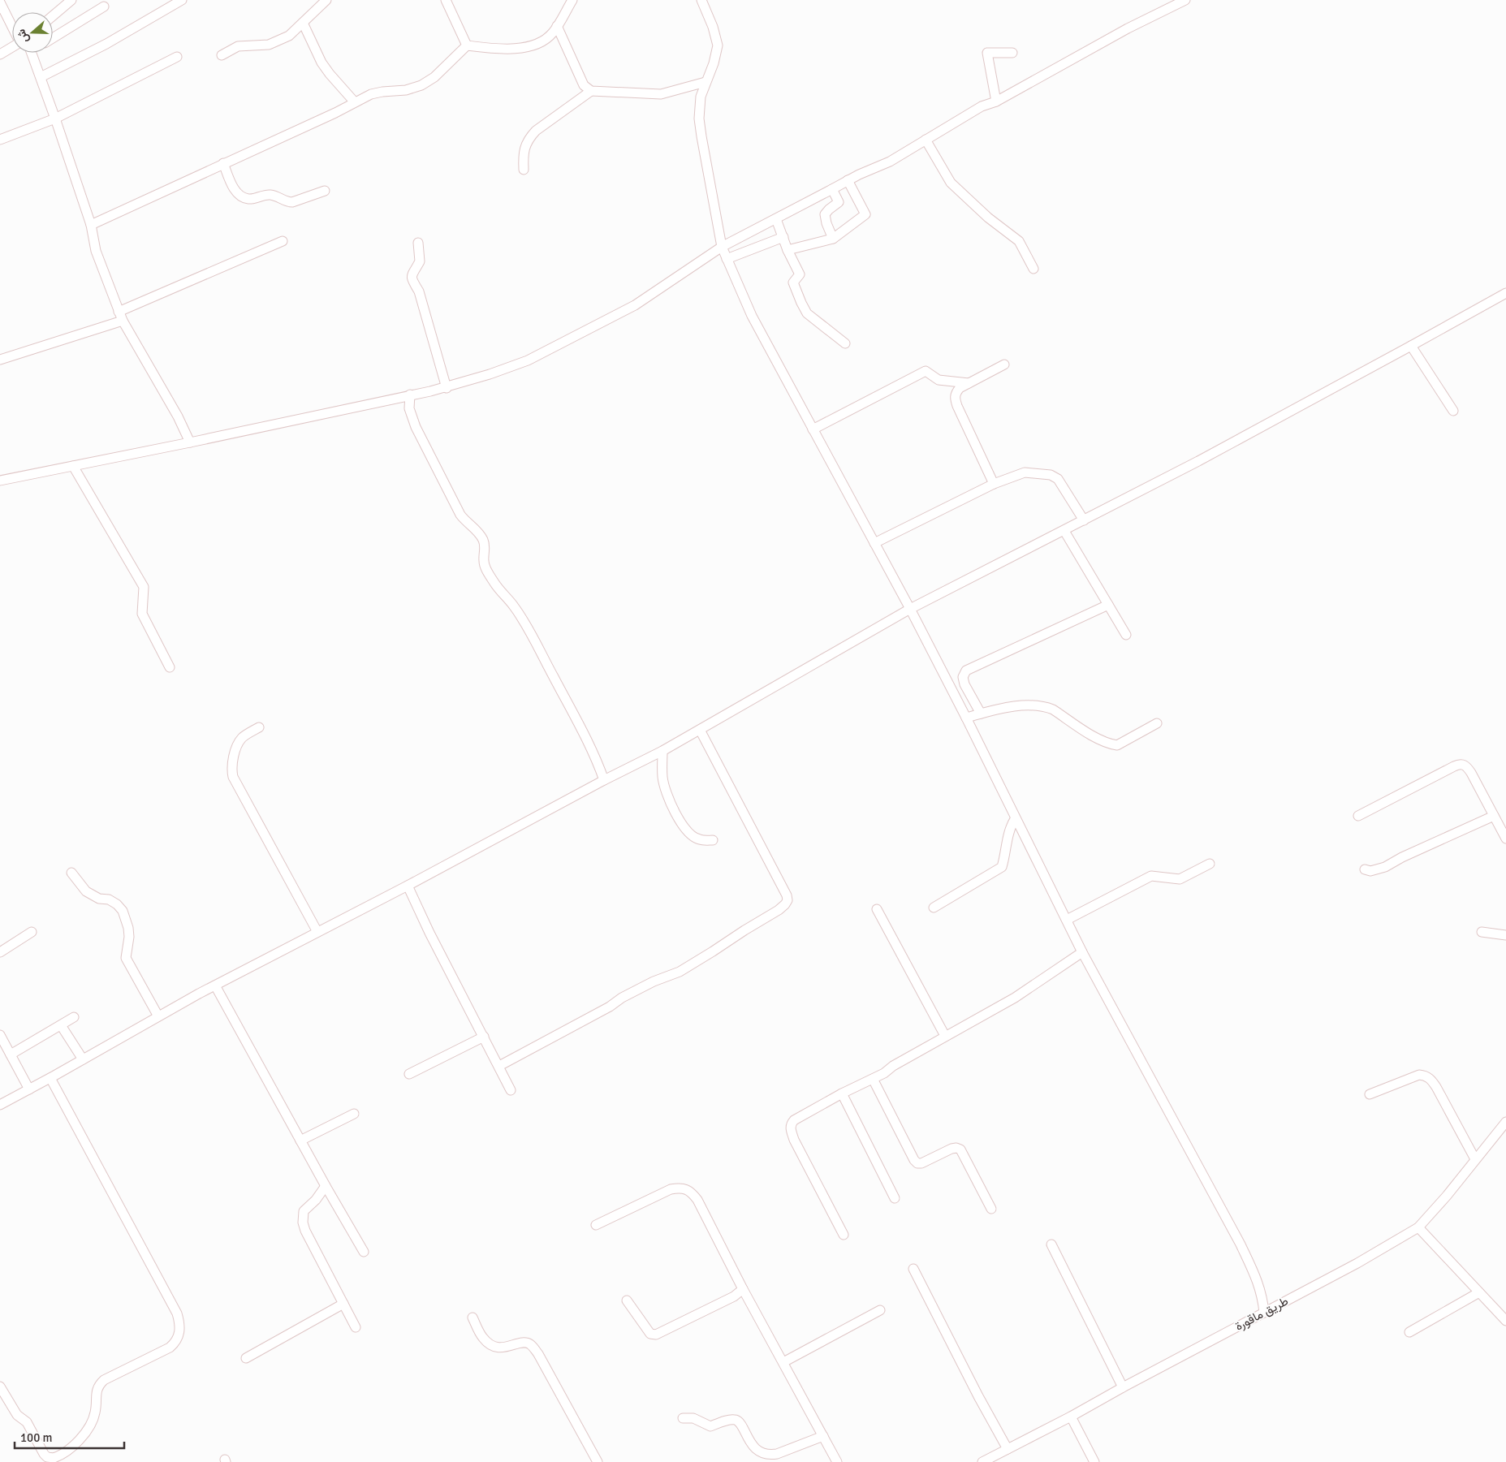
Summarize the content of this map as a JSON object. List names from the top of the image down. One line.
{"streets":{"street":["طريق ماقورة"]},"scale_bar":"100 m","north":"left"}
